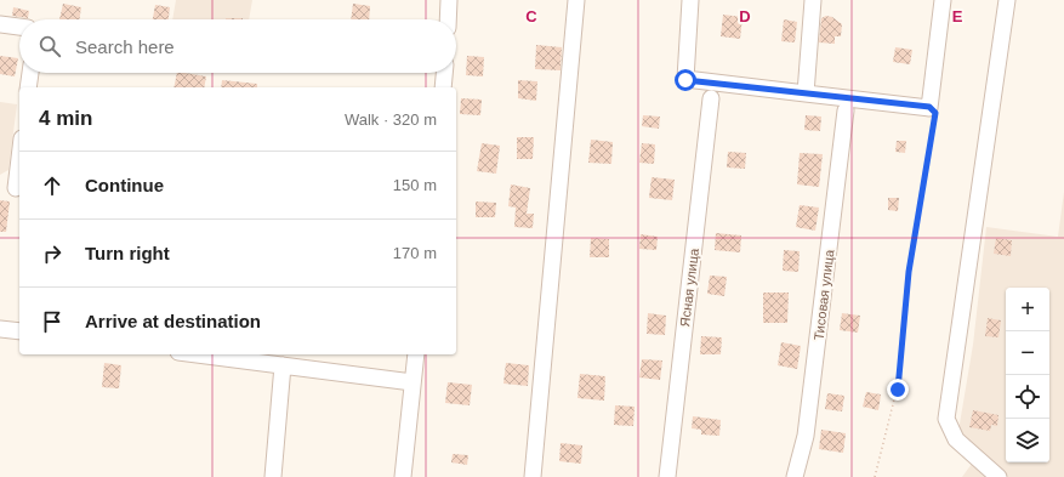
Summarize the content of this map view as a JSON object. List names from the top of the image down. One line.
{"streets":{"street":["Ясная улица","Тисовая улица"]},"page":{"search":"Search here","heading":["4 min","Walk · 320 m"],"list":[["Continue","150 m"],["Turn right","170 m"],"Arrive at destination"],"map_buttons":["+","−"]},"grid":{"columns":["C","D","E"]}}
